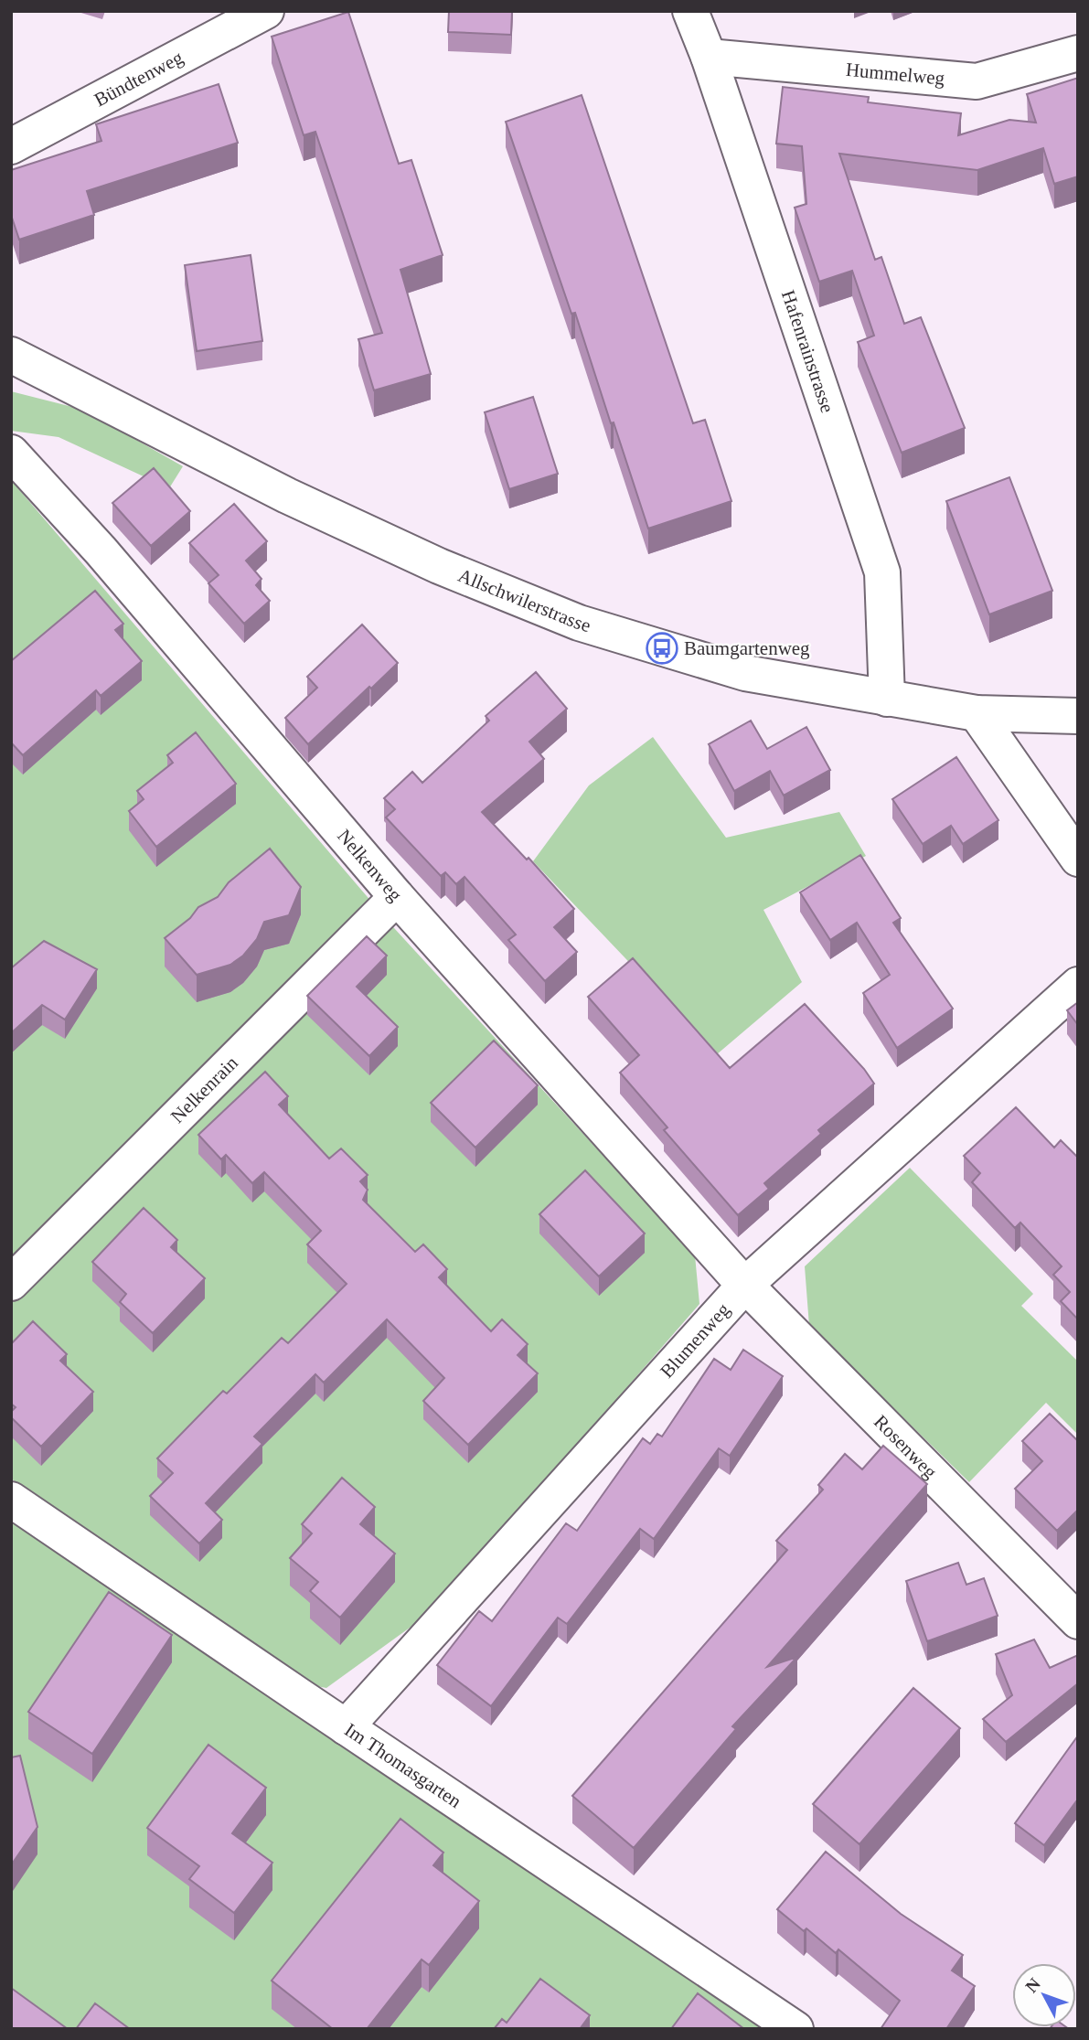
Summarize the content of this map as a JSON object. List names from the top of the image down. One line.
{"streets":{"street":["Hummelweg","Bündtenweg","Hafenrainstrasse","Allschwilerstrasse","Nelkenweg","Nelkenrain","Blumenweg","Rosenweg","Im Thomasgarten"]},"crossings":[["Hummelweg","Hafenrainstrasse"],["Hafenrainstrasse","Allschwilerstrasse"],["Nelkenweg","Nelkenrain"],["Nelkenweg","Blumenweg"],["Nelkenweg","Rosenweg"],["Blumenweg","Rosenweg"],["Blumenweg","Im Thomasgarten"]],"places":{"bus stop":["Baumgartenweg"]},"north":"top left"}
